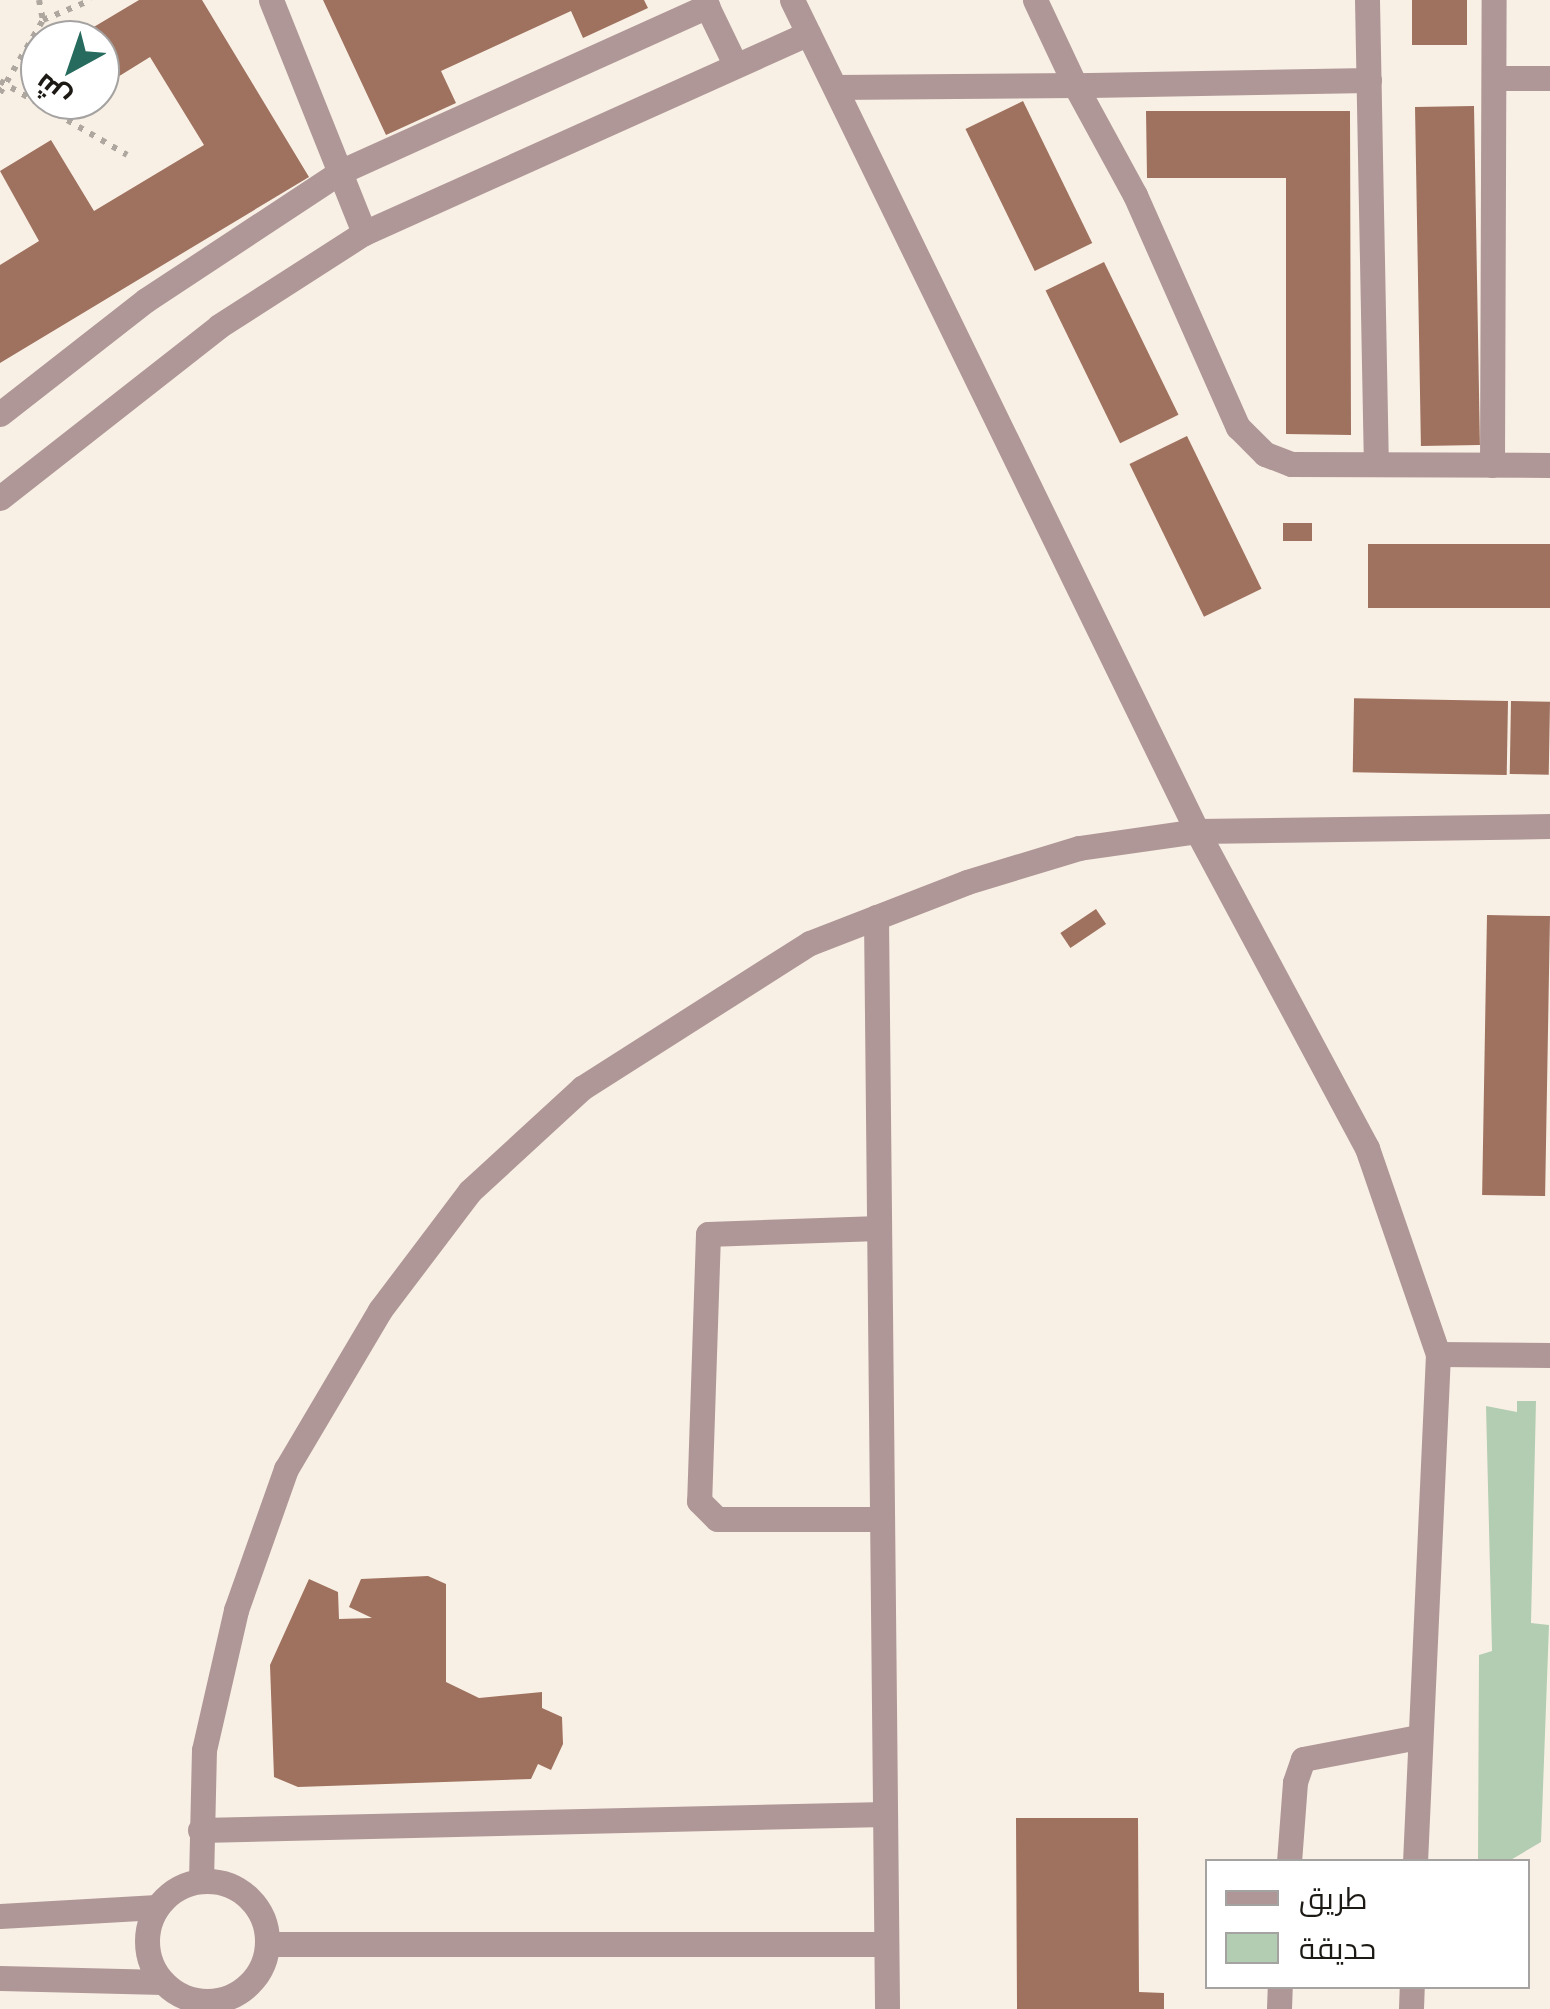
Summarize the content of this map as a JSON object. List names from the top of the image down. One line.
{"legend":["طريق","حديقة"],"north":"bottom left"}
